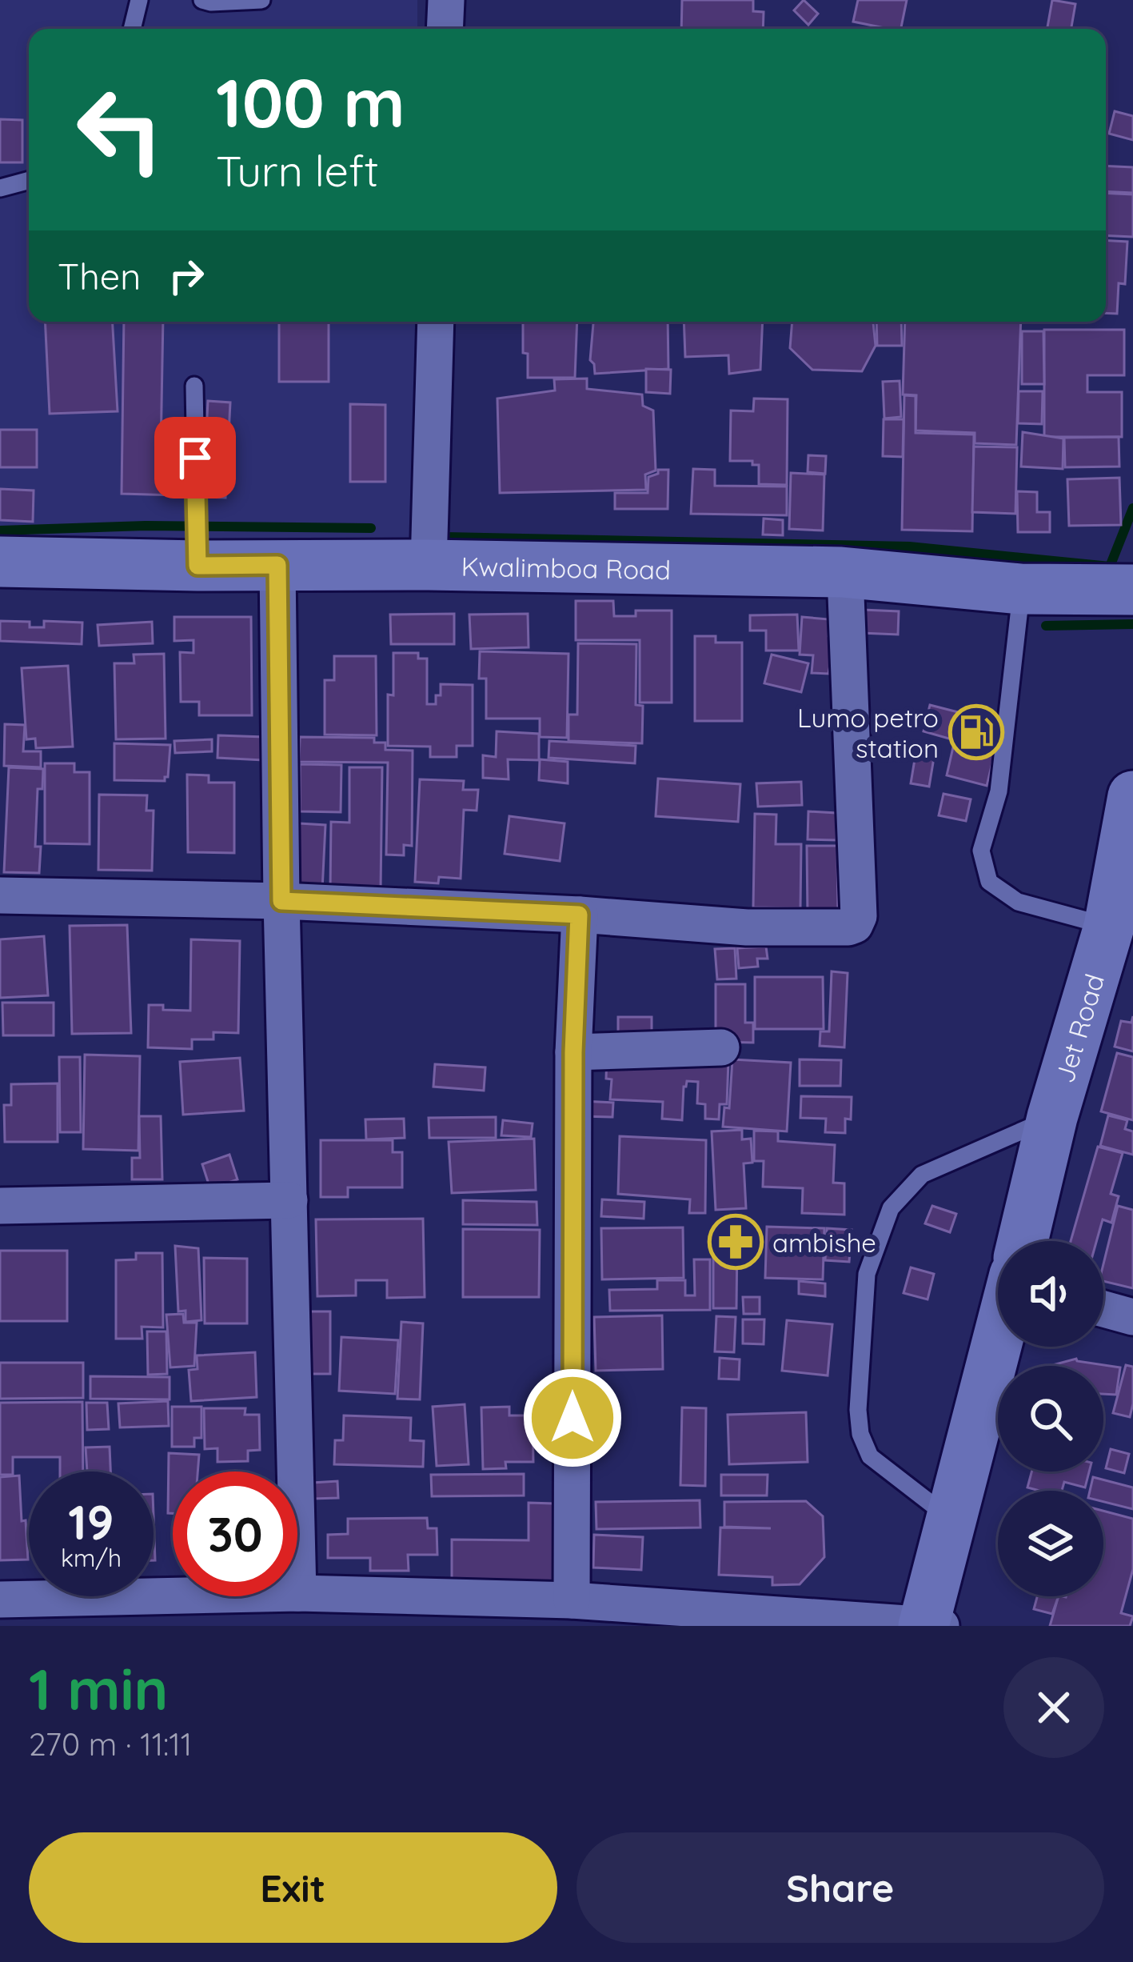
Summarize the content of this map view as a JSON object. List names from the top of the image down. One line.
{"streets":{"street":["Kwalimboa Road","Jet Road"]},"places":{"fuel station":["Lumo petro station"],"pharmacy":["ambishe"]},"page":{"turn":["100 m","Turn left"],"then":"Then","speed":"19 km/h","limit":"30","heading":["1 min","270 m · 11:11"],"buttons":["Exit","Share"]}}
